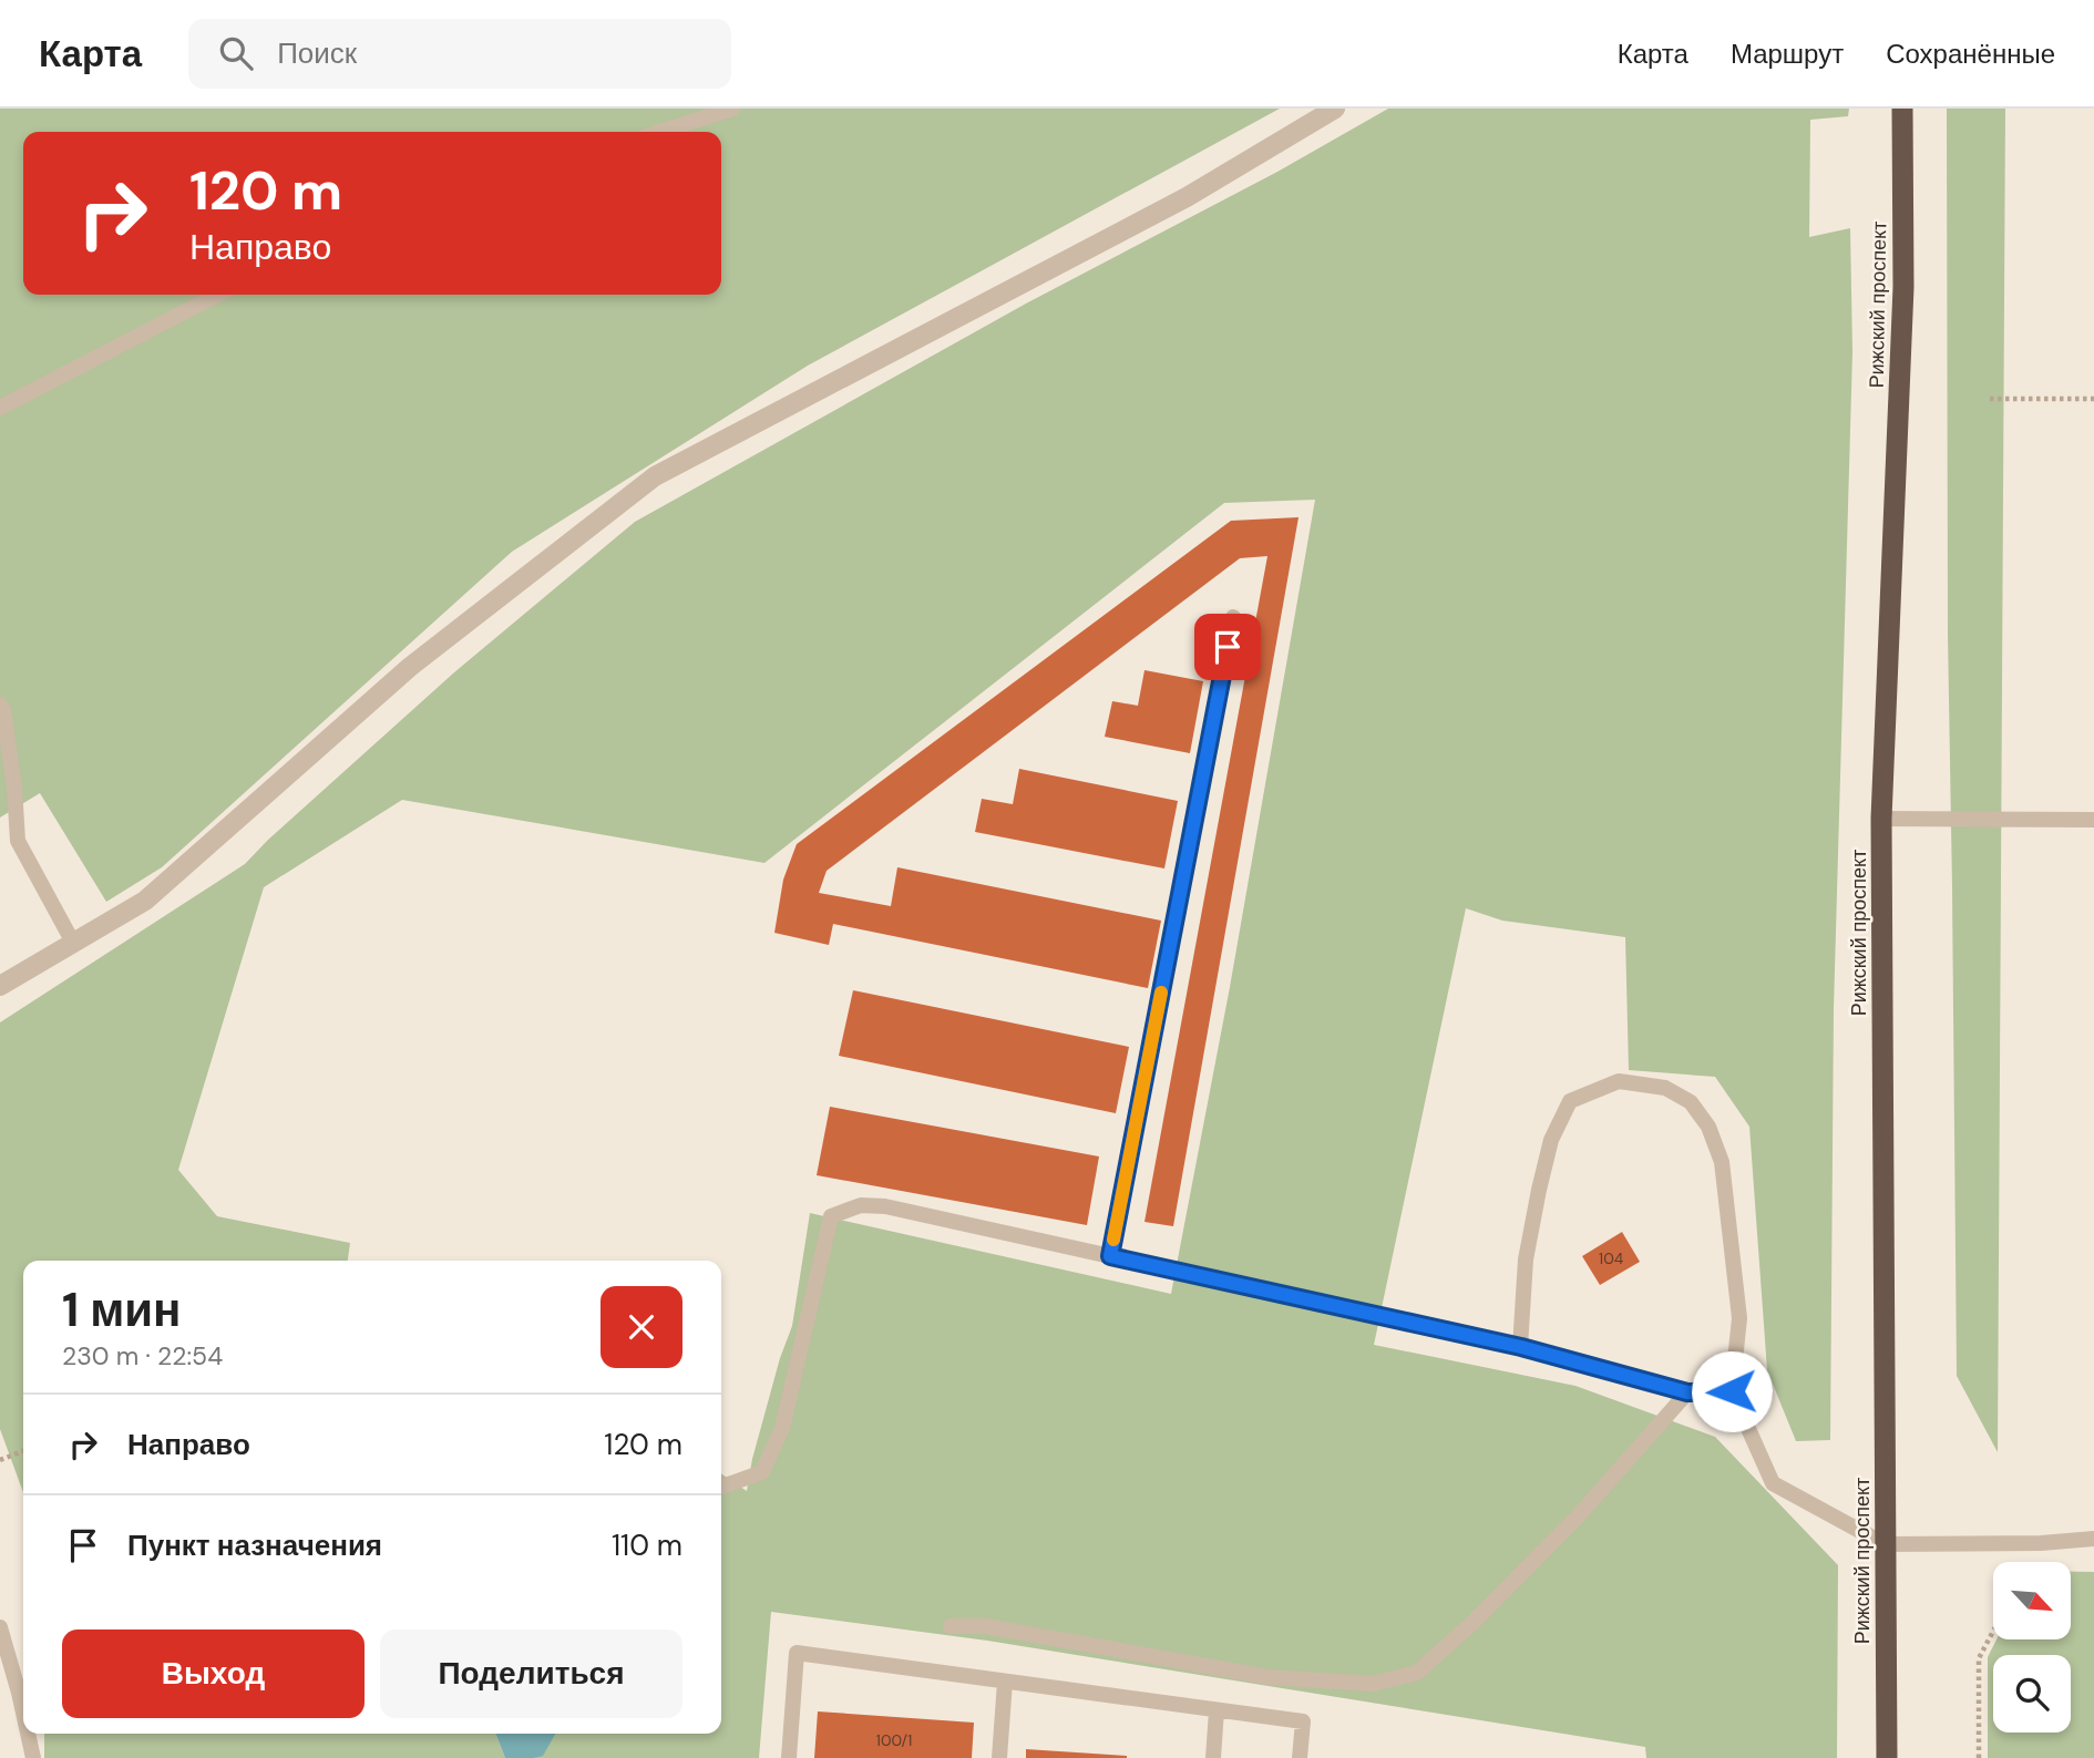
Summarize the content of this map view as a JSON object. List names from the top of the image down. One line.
{"streets":{"highway":["Рижский проспект"]},"house_numbers":["104","100/1"],"north":"bottom right","page":{"header":"Карта","search":"Поиск","nav":["Карта","Маршрут","Сохранённые"],"turn":["120 m","Направо"],"heading":["1 мин","230 m · 22:54"],"list":[{"name":"Направо","value":"120 m"},{"name":"Пункт назначения","value":"110 m"}],"buttons":["Выход","Поделиться"]}}
